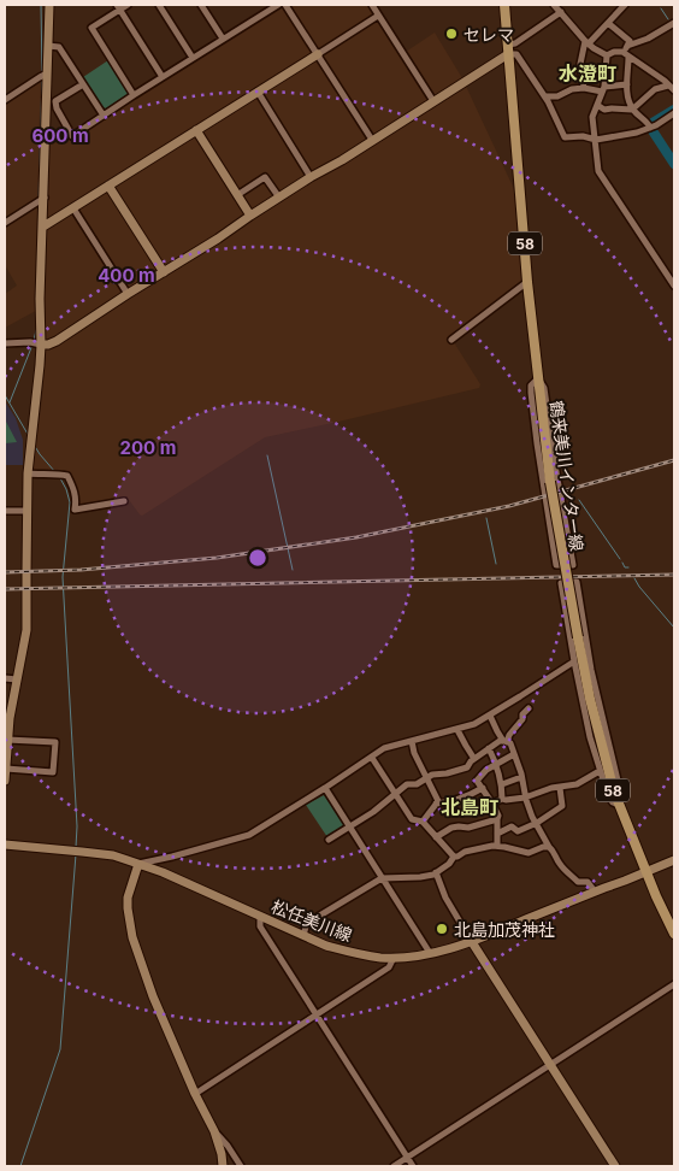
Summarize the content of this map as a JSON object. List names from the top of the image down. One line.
{"streets":{"main road":["58","鶴来美川インター線"],"street":["松任美川線"]},"crossings":[["鶴来美川インター線","松任美川線"]],"districts":["水澄町","北島町"],"places":["セレマ","北島加茂神社"],"rings":["600 m","400 m","200 m"]}
